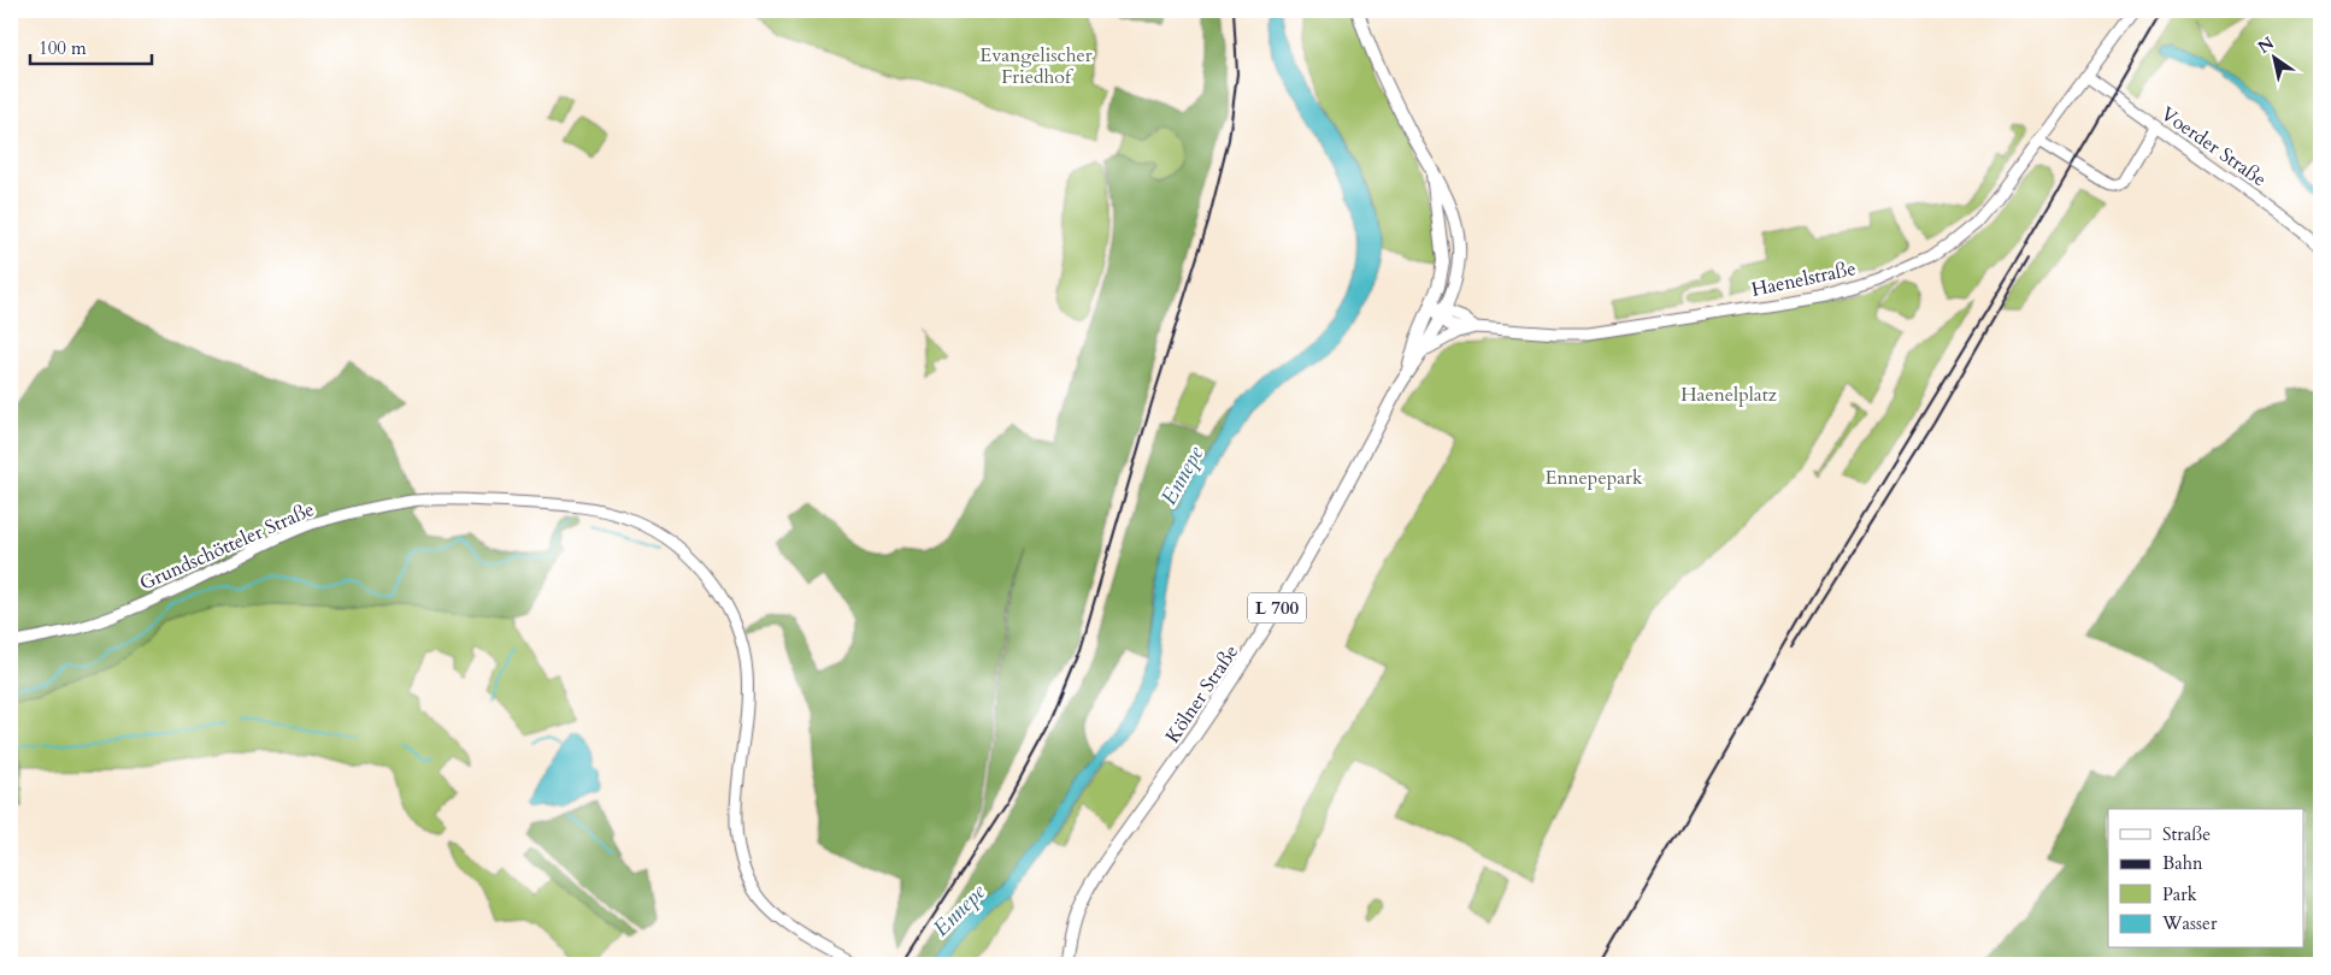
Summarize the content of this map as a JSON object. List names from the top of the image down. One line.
{"streets":{"main road":["Voerder Straße","Haenelstraße","Grundschötteler Straße","L 700","Kölner Straße"]},"crossings":[["Voerder Straße","Haenelstraße"],["Haenelstraße","L 700"],["Haenelstraße","Kölner Straße"],["L 700","Kölner Straße"]],"water":["Ennepe"],"parks":["Evangelischer Friedhof","Haenelplatz","Ennepepark"],"legend":["Straße","Bahn","Park","Wasser"],"scale_bar":"100 m","north":"top left"}
